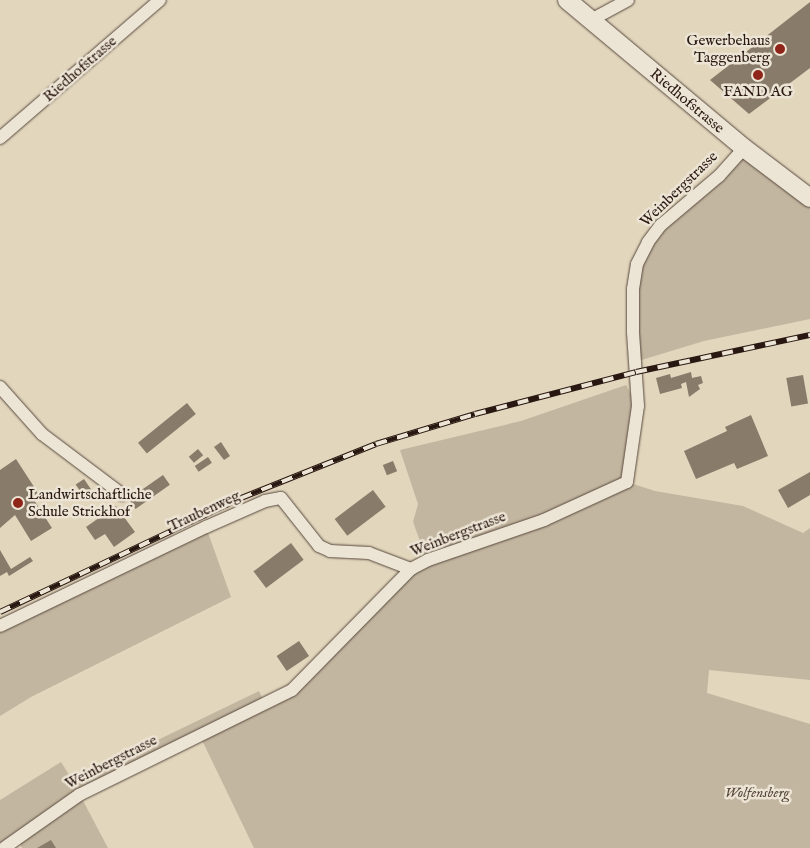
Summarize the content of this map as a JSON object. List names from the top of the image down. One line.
{"streets":{"street":["Riedhofstrasse","Weinbergstrasse","Traubenweg"]},"crossings":[["Riedhofstrasse","Weinbergstrasse"],["Weinbergstrasse","Traubenweg"]],"parks":["Wolfensberg"],"places":["Gewerbehaus Taggenberg","FAND AG","Landwirtschaftliche Schule Strickhof"]}
